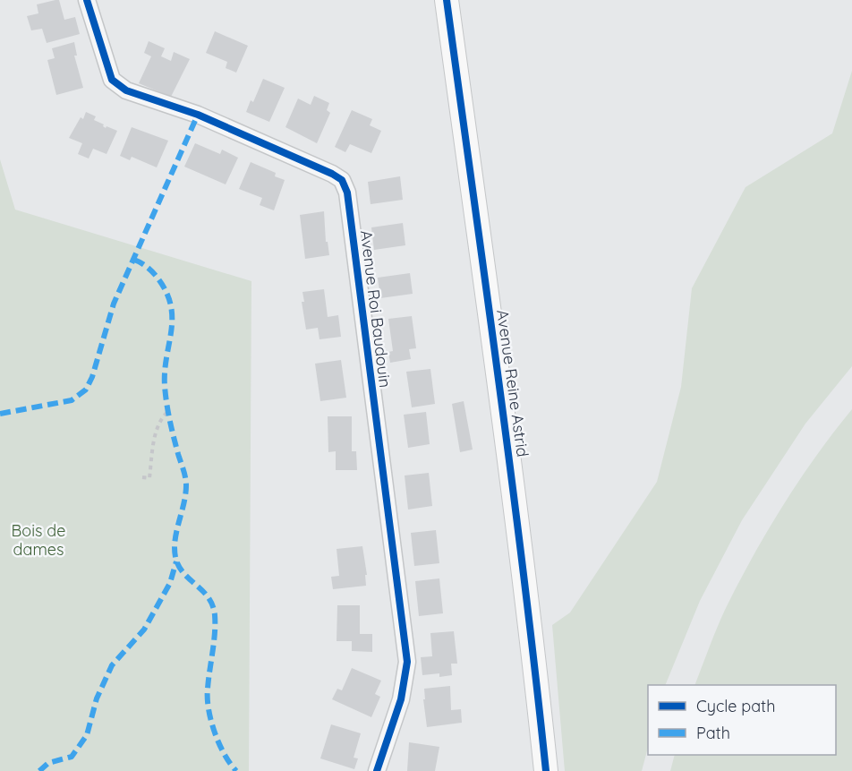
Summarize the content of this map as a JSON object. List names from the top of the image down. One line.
{"streets":{"main road":["Avenue Reine Astrid"],"street":["Avenue Roi Baudouin"]},"parks":["Bois de dames"],"legend":["Cycle path","Path"]}
